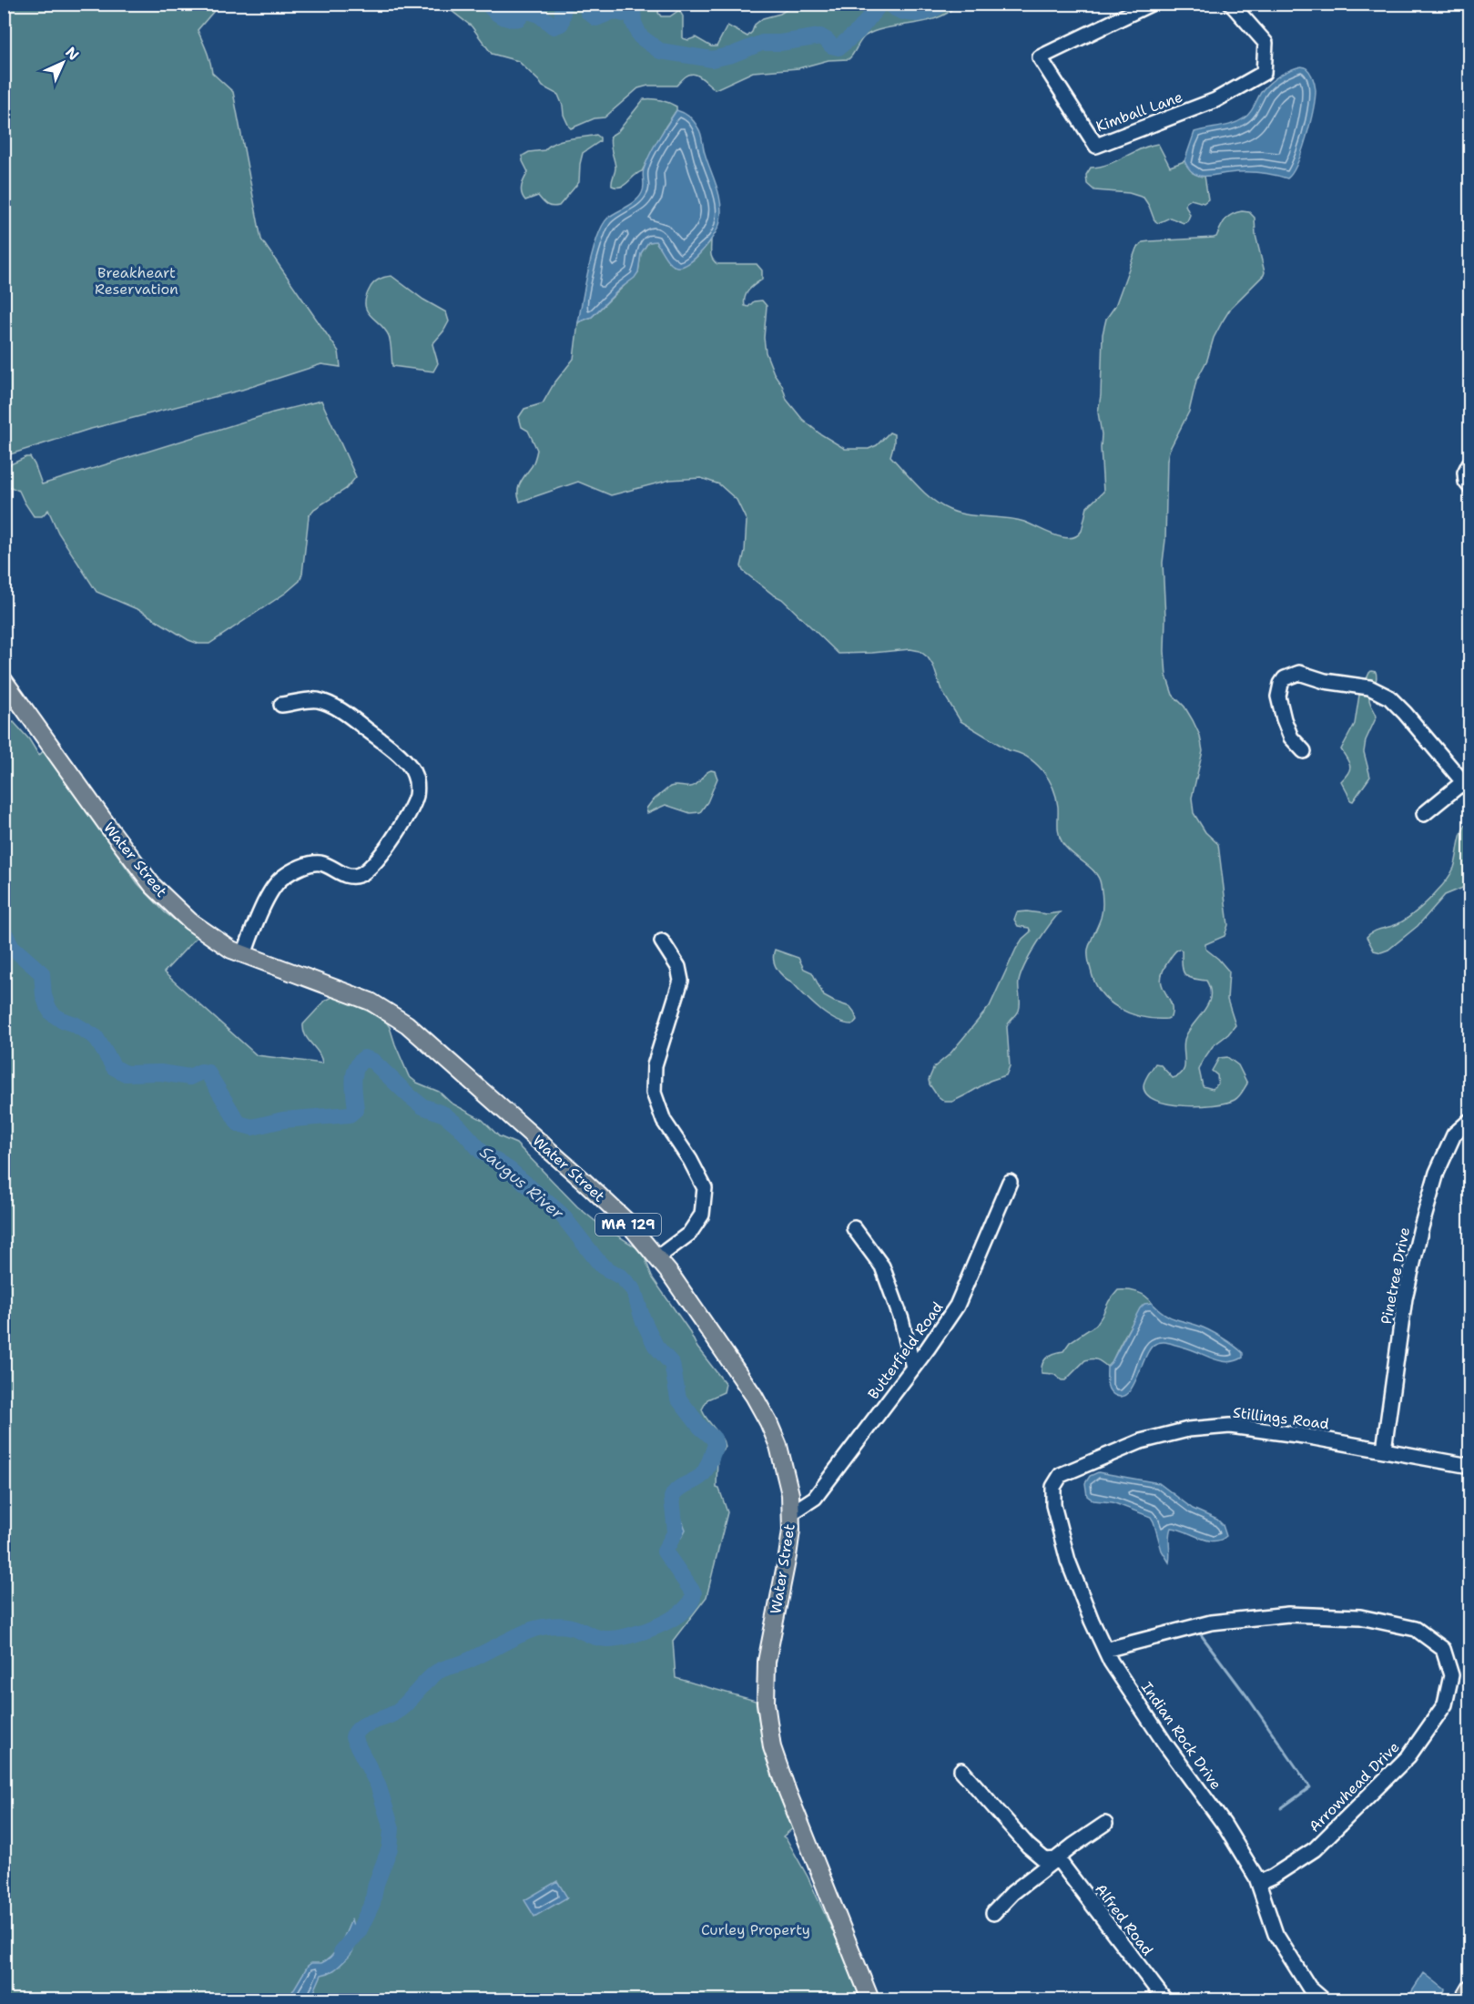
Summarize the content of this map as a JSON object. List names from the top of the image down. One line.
{"streets":{"main road":["Water Street","MA 129"],"street":["Kimball Lane","Pinetree Drive","Butterfield Road","Stillings Road","Indian Rock Drive","Arrowhead Drive","Alfred Road"]},"crossings":[["Water Street","Butterfield Road"],["Pinetree Drive","Stillings Road"],["Stillings Road","Indian Rock Drive"],["Indian Rock Drive","Arrowhead Drive"]],"water":["Saugus River"],"parks":["Breakheart Reservation","Curley Property"],"north":"top right"}
